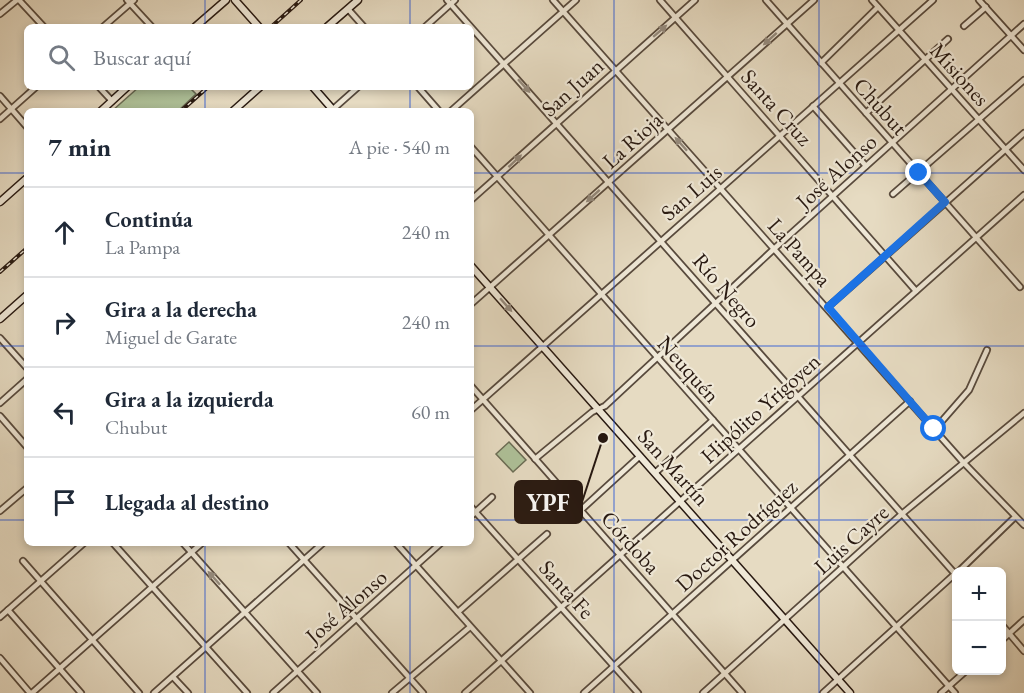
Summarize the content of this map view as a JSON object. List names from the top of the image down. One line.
{"streets":{"street":["Misiones","San Juan","Chubut","Santa Cruz","La Rioja","José Alonso","San Luis","La Pampa","Río Negro","Neuquén","Hipólito Yrigoyen","San Martín","Doctor Rodríguez","Luis Cayre","Córdoba","Santa Fe"]},"crossings":[["Misiones","José Alonso"],["Misiones","San Luis"],["San Juan","Santa Cruz"],["San Juan","La Pampa"],["San Juan","Río Negro"],["San Juan","Neuquén"],["Chubut","La Rioja"],["Chubut","José Alonso"],["Chubut","San Luis"],["Chubut","Hipólito Yrigoyen"],["Santa Cruz","La Rioja"],["Santa Cruz","José Alonso"],["Santa Cruz","San Luis"],["Santa Cruz","Hipólito Yrigoyen"],["La Rioja","La Pampa"],["La Rioja","Río Negro"],["La Rioja","Neuquén"],["La Rioja","San Martín"],["José Alonso","La Pampa"],["José Alonso","Río Negro"],["José Alonso","Neuquén"],["José Alonso","San Martín"],["José Alonso","Córdoba"],["San Luis","La Pampa"],["San Luis","Río Negro"],["San Luis","Neuquén"],["San Luis","San Martín"],["San Luis","Córdoba"],["La Pampa","Hipólito Yrigoyen"],["La Pampa","Doctor Rodríguez"],["La Pampa","Luis Cayre"],["Río Negro","Hipólito Yrigoyen"],["Río Negro","Doctor Rodríguez"],["Río Negro","Luis Cayre"],["Neuquén","Hipólito Yrigoyen"],["Neuquén","Doctor Rodríguez"],["Neuquén","Luis Cayre"],["Hipólito Yrigoyen","San Martín"],["Hipólito Yrigoyen","Córdoba"],["Hipólito Yrigoyen","Santa Fe"],["San Martín","Doctor Rodríguez"],["San Martín","Luis Cayre"],["Doctor Rodríguez","Córdoba"],["Doctor Rodríguez","Santa Fe"],["Luis Cayre","Córdoba"]],"one_way":["San Juan","La Rioja"],"places":["YPF"],"page":{"search":"Buscar aquí","heading":["7 min","A pie · 540 m"],"list":[["Continúa","La Pampa","240 m"],["Gira a la derecha","Miguel de Garate","240 m"],["Gira a la izquierda","Chubut","60 m"],"Llegada al destino"],"map_buttons":["+","−"]}}
